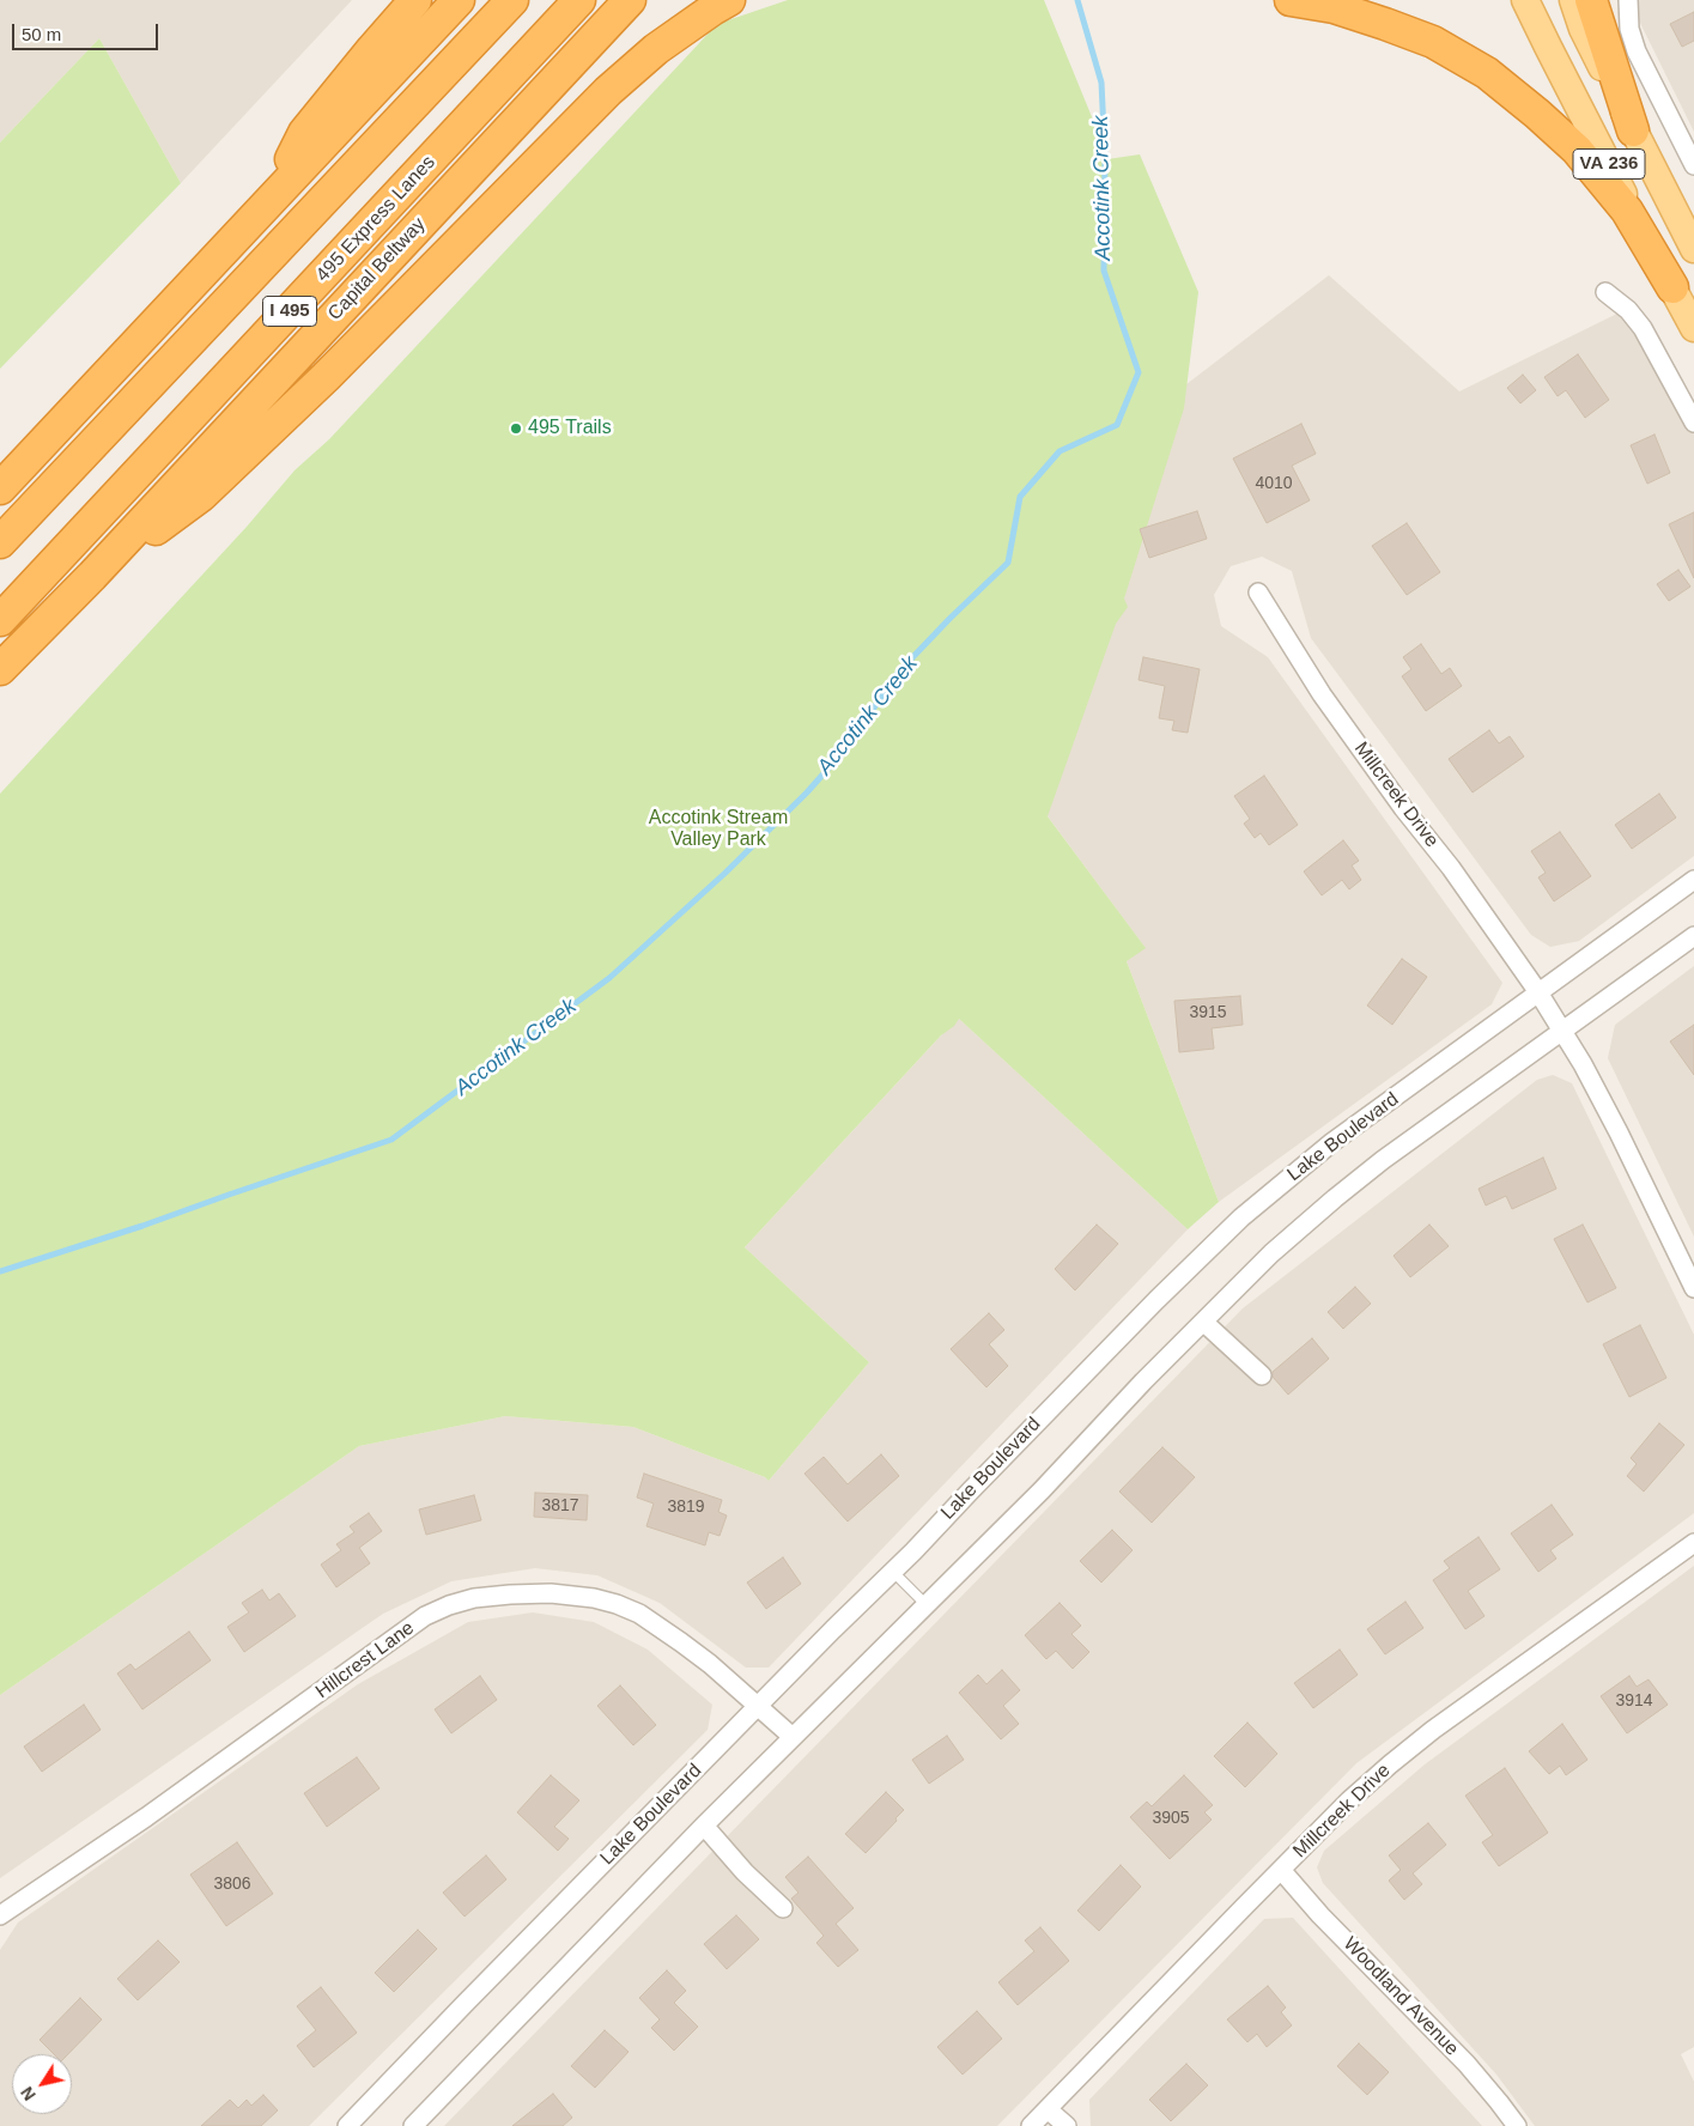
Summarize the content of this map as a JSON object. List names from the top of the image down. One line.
{"streets":{"highway":["495 Express Lanes","Capital Beltway","I 495"],"main road":["VA 236"],"street":["Millcreek Drive","Lake Boulevard","Hillcrest Lane","Woodland Avenue"]},"crossings":[["Millcreek Drive","Lake Boulevard"],["Millcreek Drive","Woodland Avenue"],["Lake Boulevard","Hillcrest Lane"]],"water":["Accotink Creek"],"parks":["Accotink Stream Valley Park"],"places":["495 Trails"],"house_numbers":["4010","3915","3817","3819","3914","3905","3806"],"scale_bar":"50 m","north":"bottom left"}
